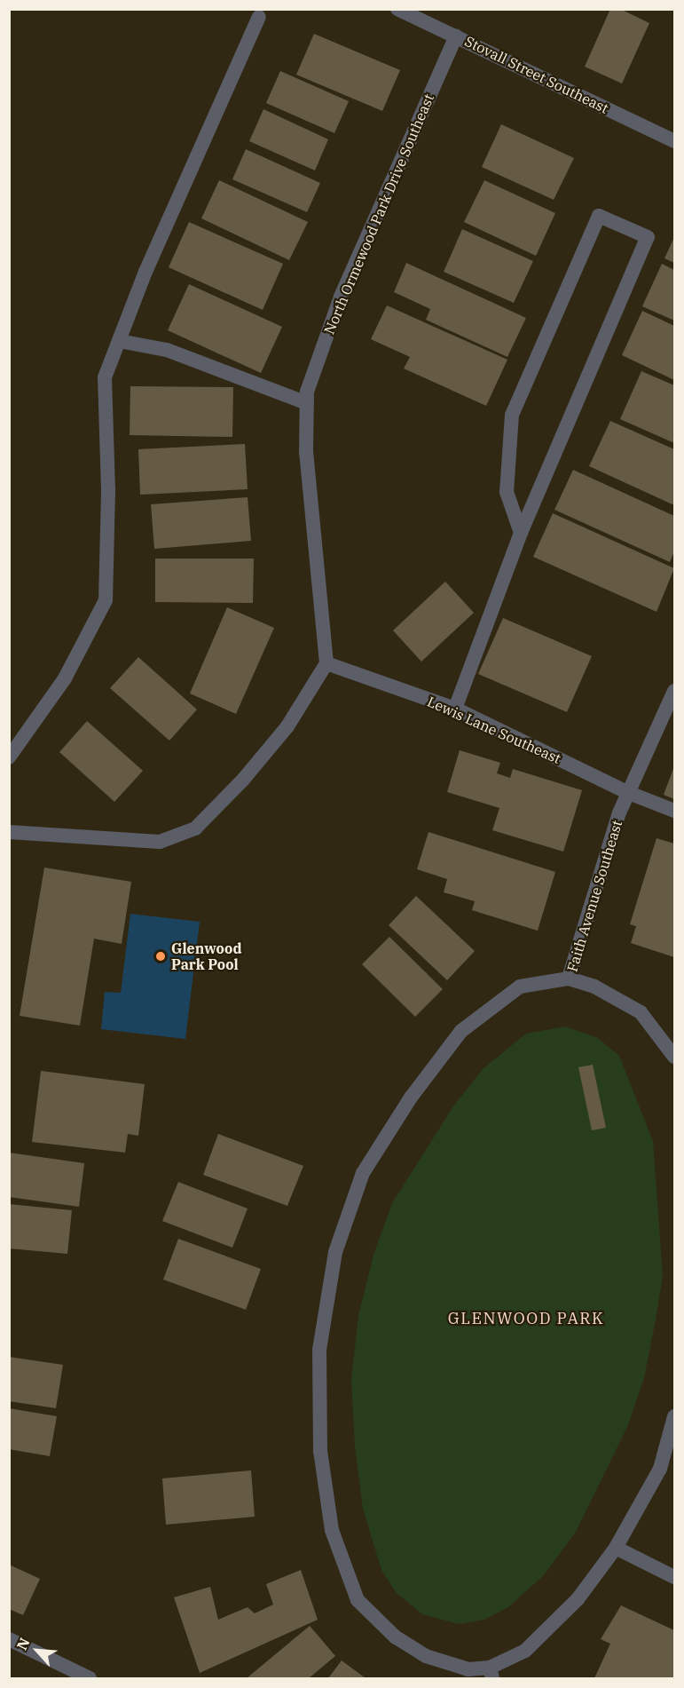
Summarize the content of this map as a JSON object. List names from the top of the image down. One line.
{"streets":{"street":["Stovall Street Southeast","North Ormewood Park Drive Southeast","Lewis Lane Southeast","Faith Avenue Southeast"]},"crossings":[["Stovall Street Southeast","North Ormewood Park Drive Southeast"],["North Ormewood Park Drive Southeast","Lewis Lane Southeast"],["Lewis Lane Southeast","Faith Avenue Southeast"]],"districts":["GLENWOOD PARK"],"places":["Glenwood Park Pool"],"north":"top left"}
